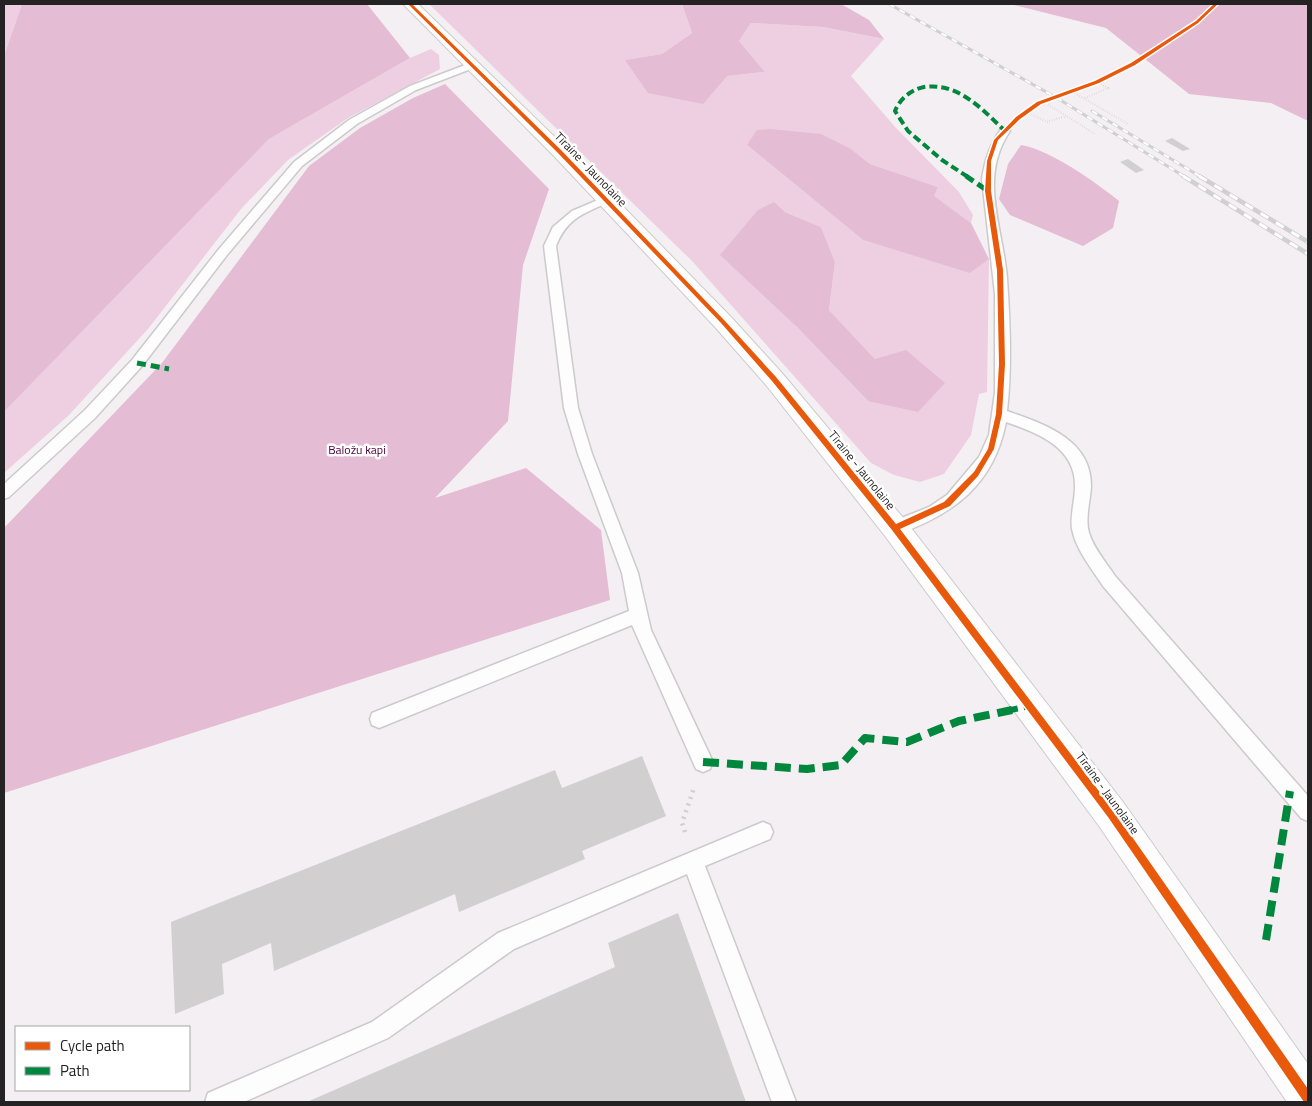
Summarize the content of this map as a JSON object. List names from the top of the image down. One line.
{"streets":{"main road":["Tīraine - Jaunolaine"]},"parks":["Baložu kapi"],"legend":["Cycle path","Path"]}
